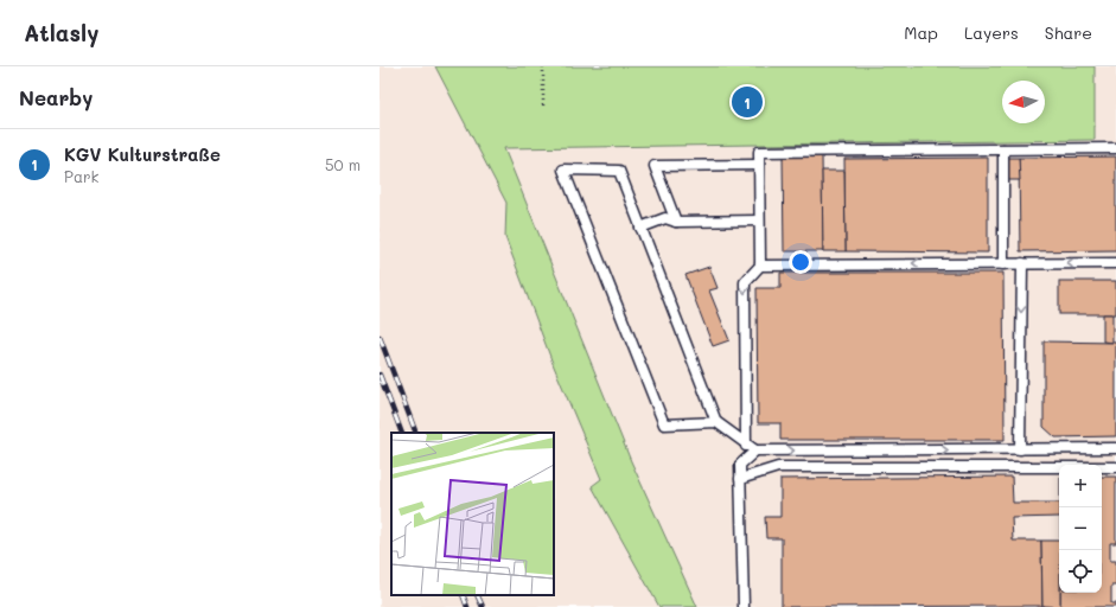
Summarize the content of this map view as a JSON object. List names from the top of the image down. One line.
{"north":"left","page":{"header":"Atlasly","nav":["Map","Layers","Share"],"heading":"Nearby","pins":"1","list":[{"mark":"1","name":"KGV Kulturstraße","note":"Park","value":"50 m"}],"map_buttons":["+","−"]}}
